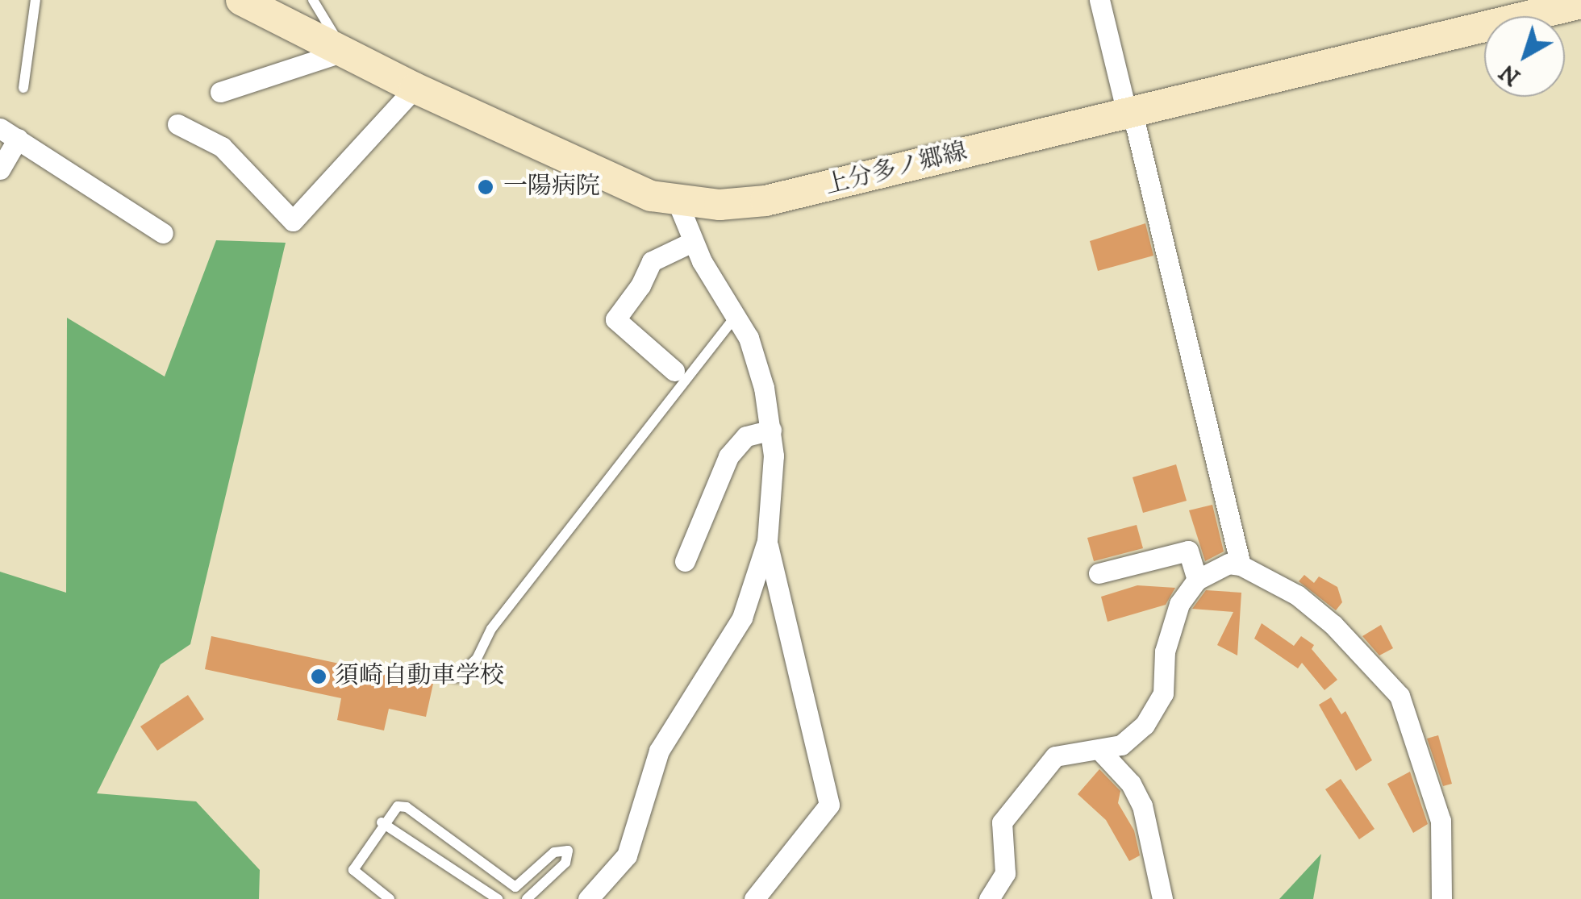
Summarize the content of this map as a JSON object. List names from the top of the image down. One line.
{"streets":{"main road":["上分多ノ郷線"]},"places":["一陽病院","須崎自動車学校"],"north":"bottom left"}
